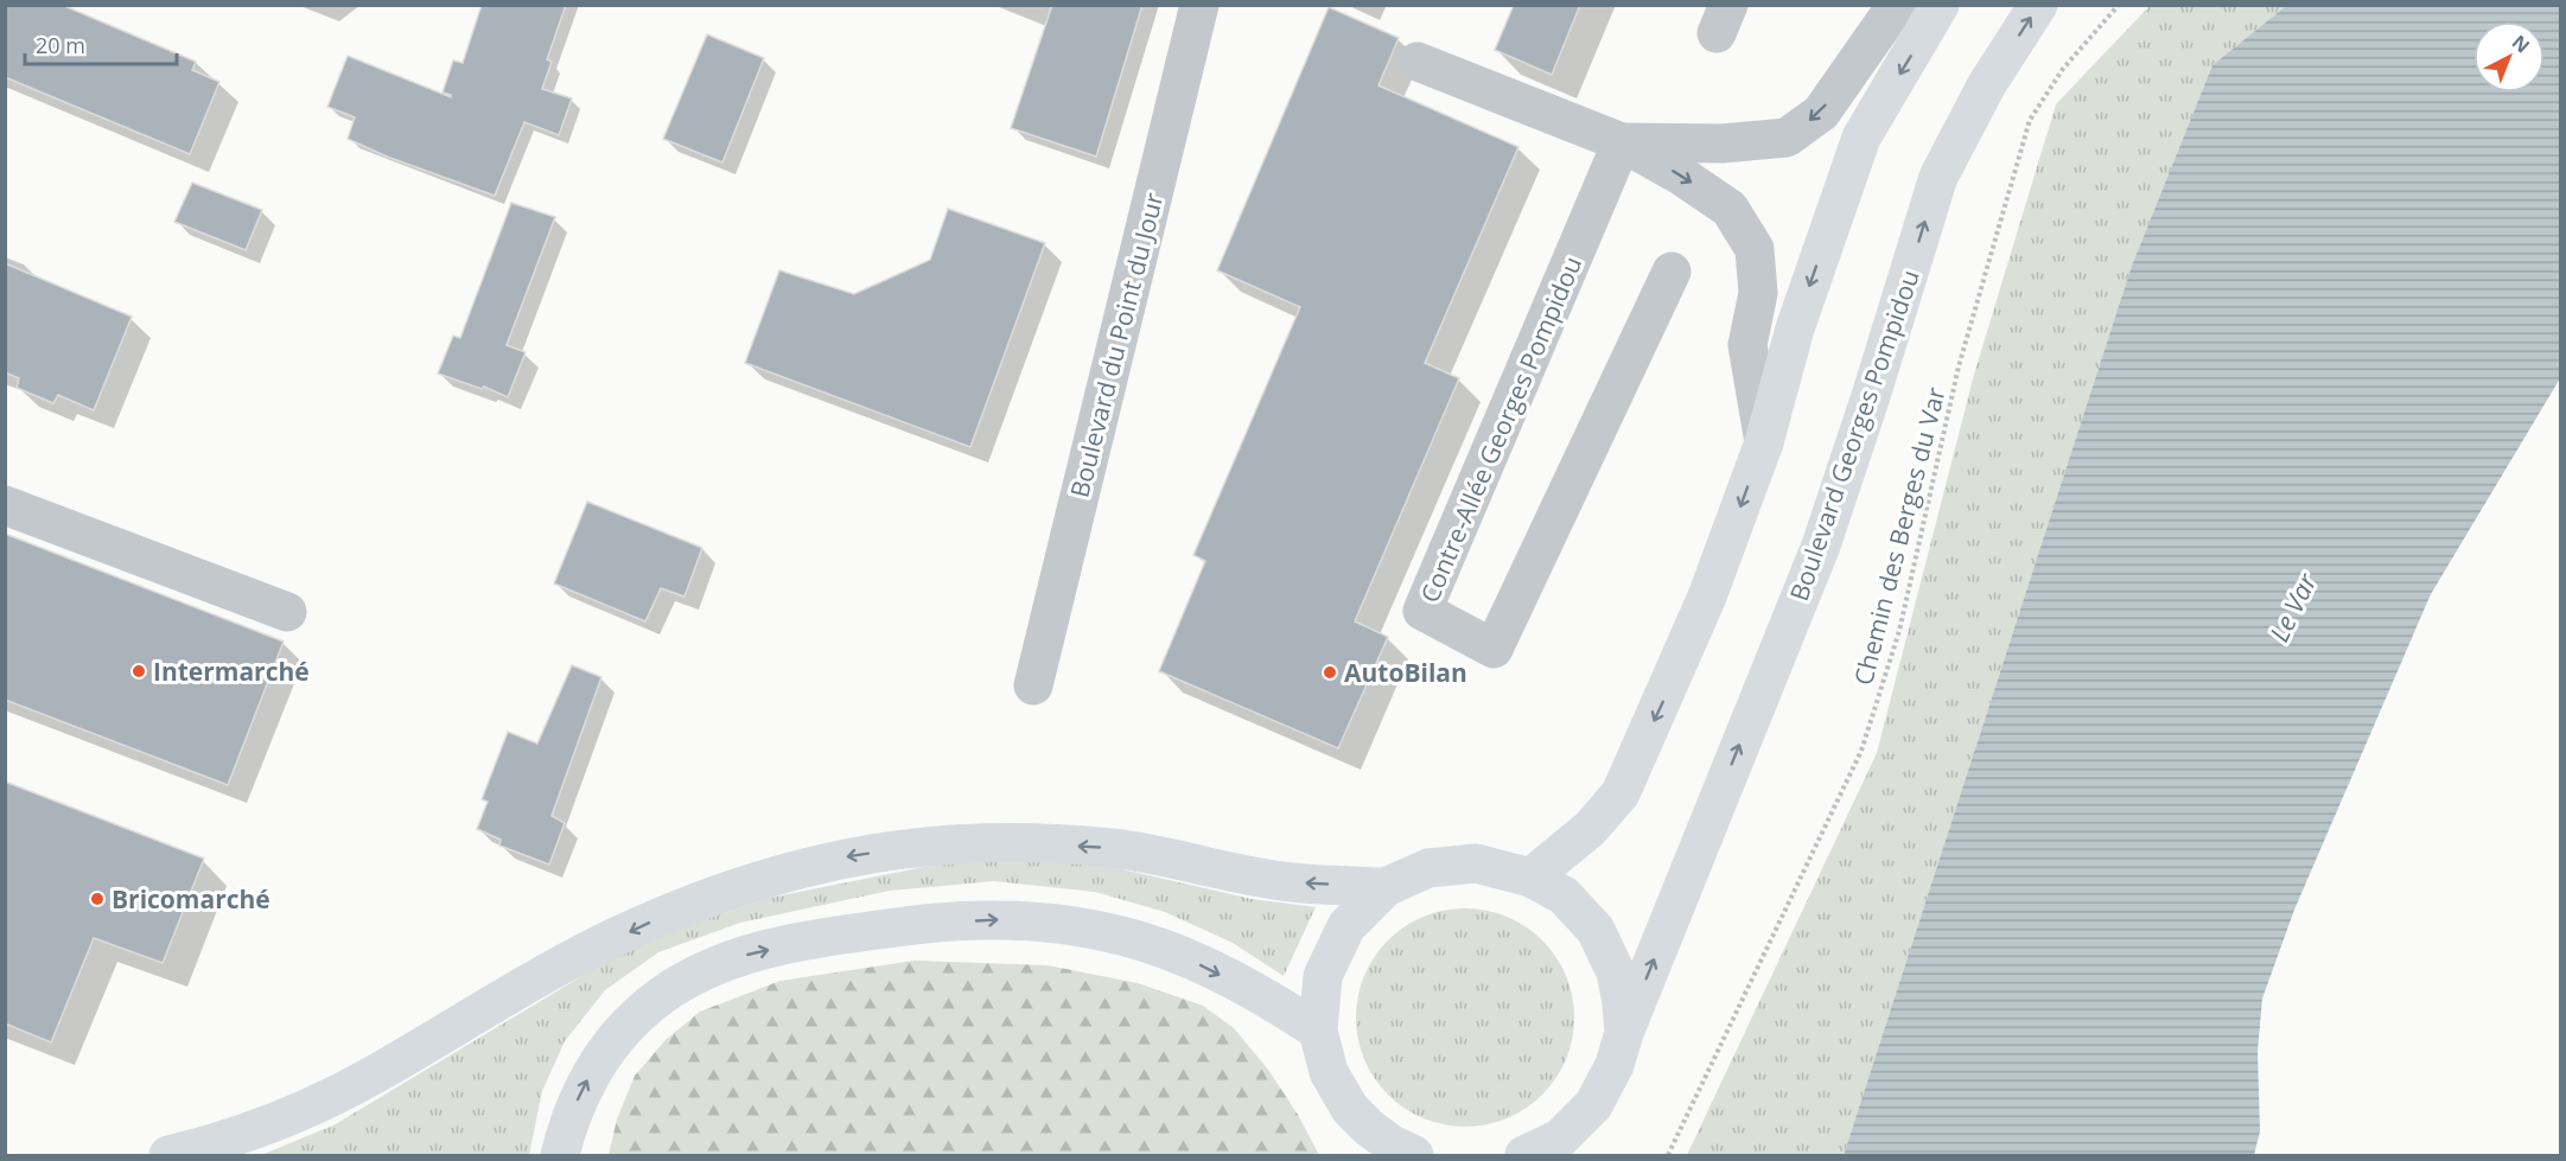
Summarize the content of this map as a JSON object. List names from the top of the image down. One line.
{"streets":{"main road":["Boulevard Georges Pompidou"],"street":["Boulevard du Point du Jour","Contre-Allée Georges Pompidou"],"path":["Chemin des Berges du Var"]},"water":["Le Var"],"places":["Intermarché","AutoBilan","Bricomarché"],"scale_bar":"20 m","north":"top right"}
